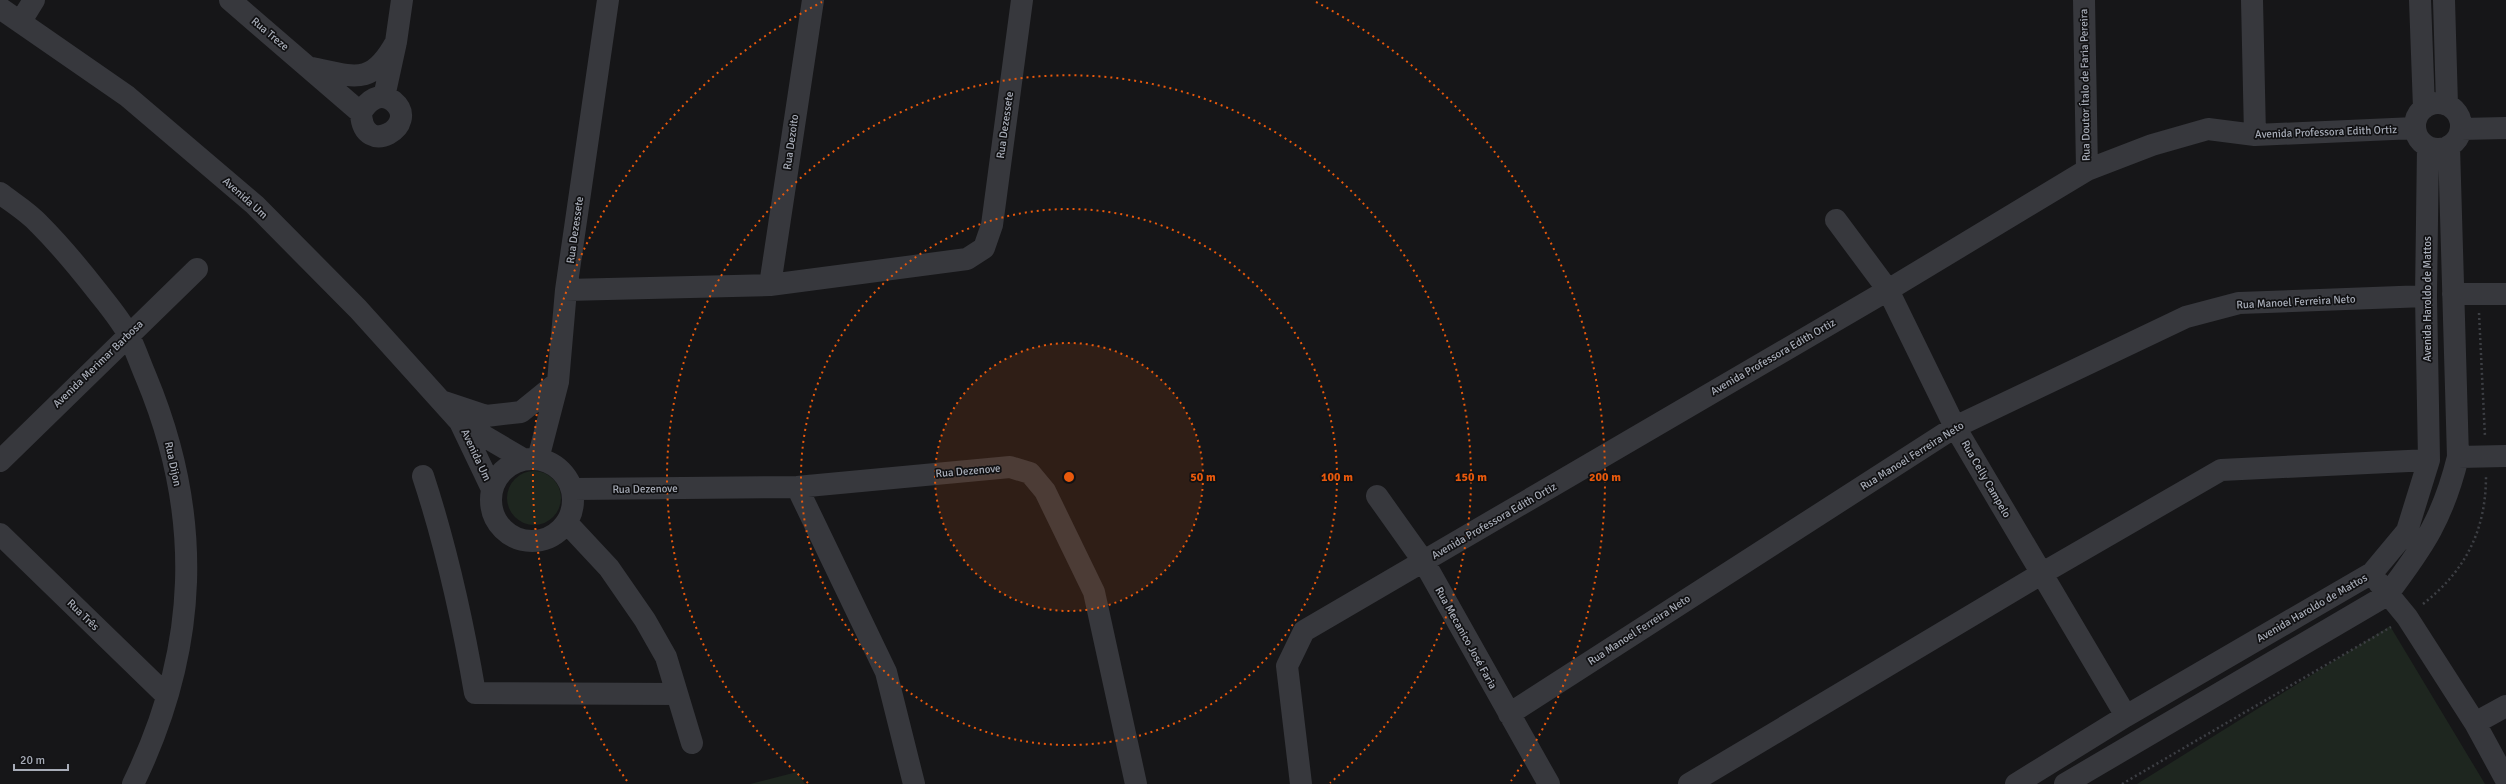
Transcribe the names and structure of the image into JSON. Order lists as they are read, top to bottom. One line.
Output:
{"streets":{"street":["Rua Treze","Rua Doutor Ítalo de Faria Pereira","Rua Dezessete","Avenida Professora Edith Ortiz","Rua Dezoito","Avenida Um","Avenida Haroldo de Mattos","Rua Manoel Ferreira Neto","Avenida Merimar Barbosa","Rua Dijon","Rua Dezenove","Rua Celly Campelo","Rua Três","Rua Mecanico José Faria"]},"crossings":[["Rua Doutor Ítalo de Faria Pereira","Avenida Professora Edith Ortiz"],["Rua Dezessete","Rua Dezoito"],["Rua Dezessete","Avenida Um"],["Rua Dezessete","Rua Dezenove"],["Avenida Professora Edith Ortiz","Avenida Haroldo de Mattos"],["Avenida Professora Edith Ortiz","Rua Celly Campelo"],["Avenida Professora Edith Ortiz","Rua Mecanico José Faria"],["Avenida Um","Rua Dezenove"],["Avenida Haroldo de Mattos","Rua Manoel Ferreira Neto"],["Avenida Haroldo de Mattos","Rua Celly Campelo"],["Rua Manoel Ferreira Neto","Rua Celly Campelo"],["Rua Manoel Ferreira Neto","Rua Mecanico José Faria"],["Avenida Merimar Barbosa","Rua Dijon"],["Rua Dijon","Rua Três"]],"scale_bar":"20 m","rings":["50 m","100 m","150 m","200 m"]}
